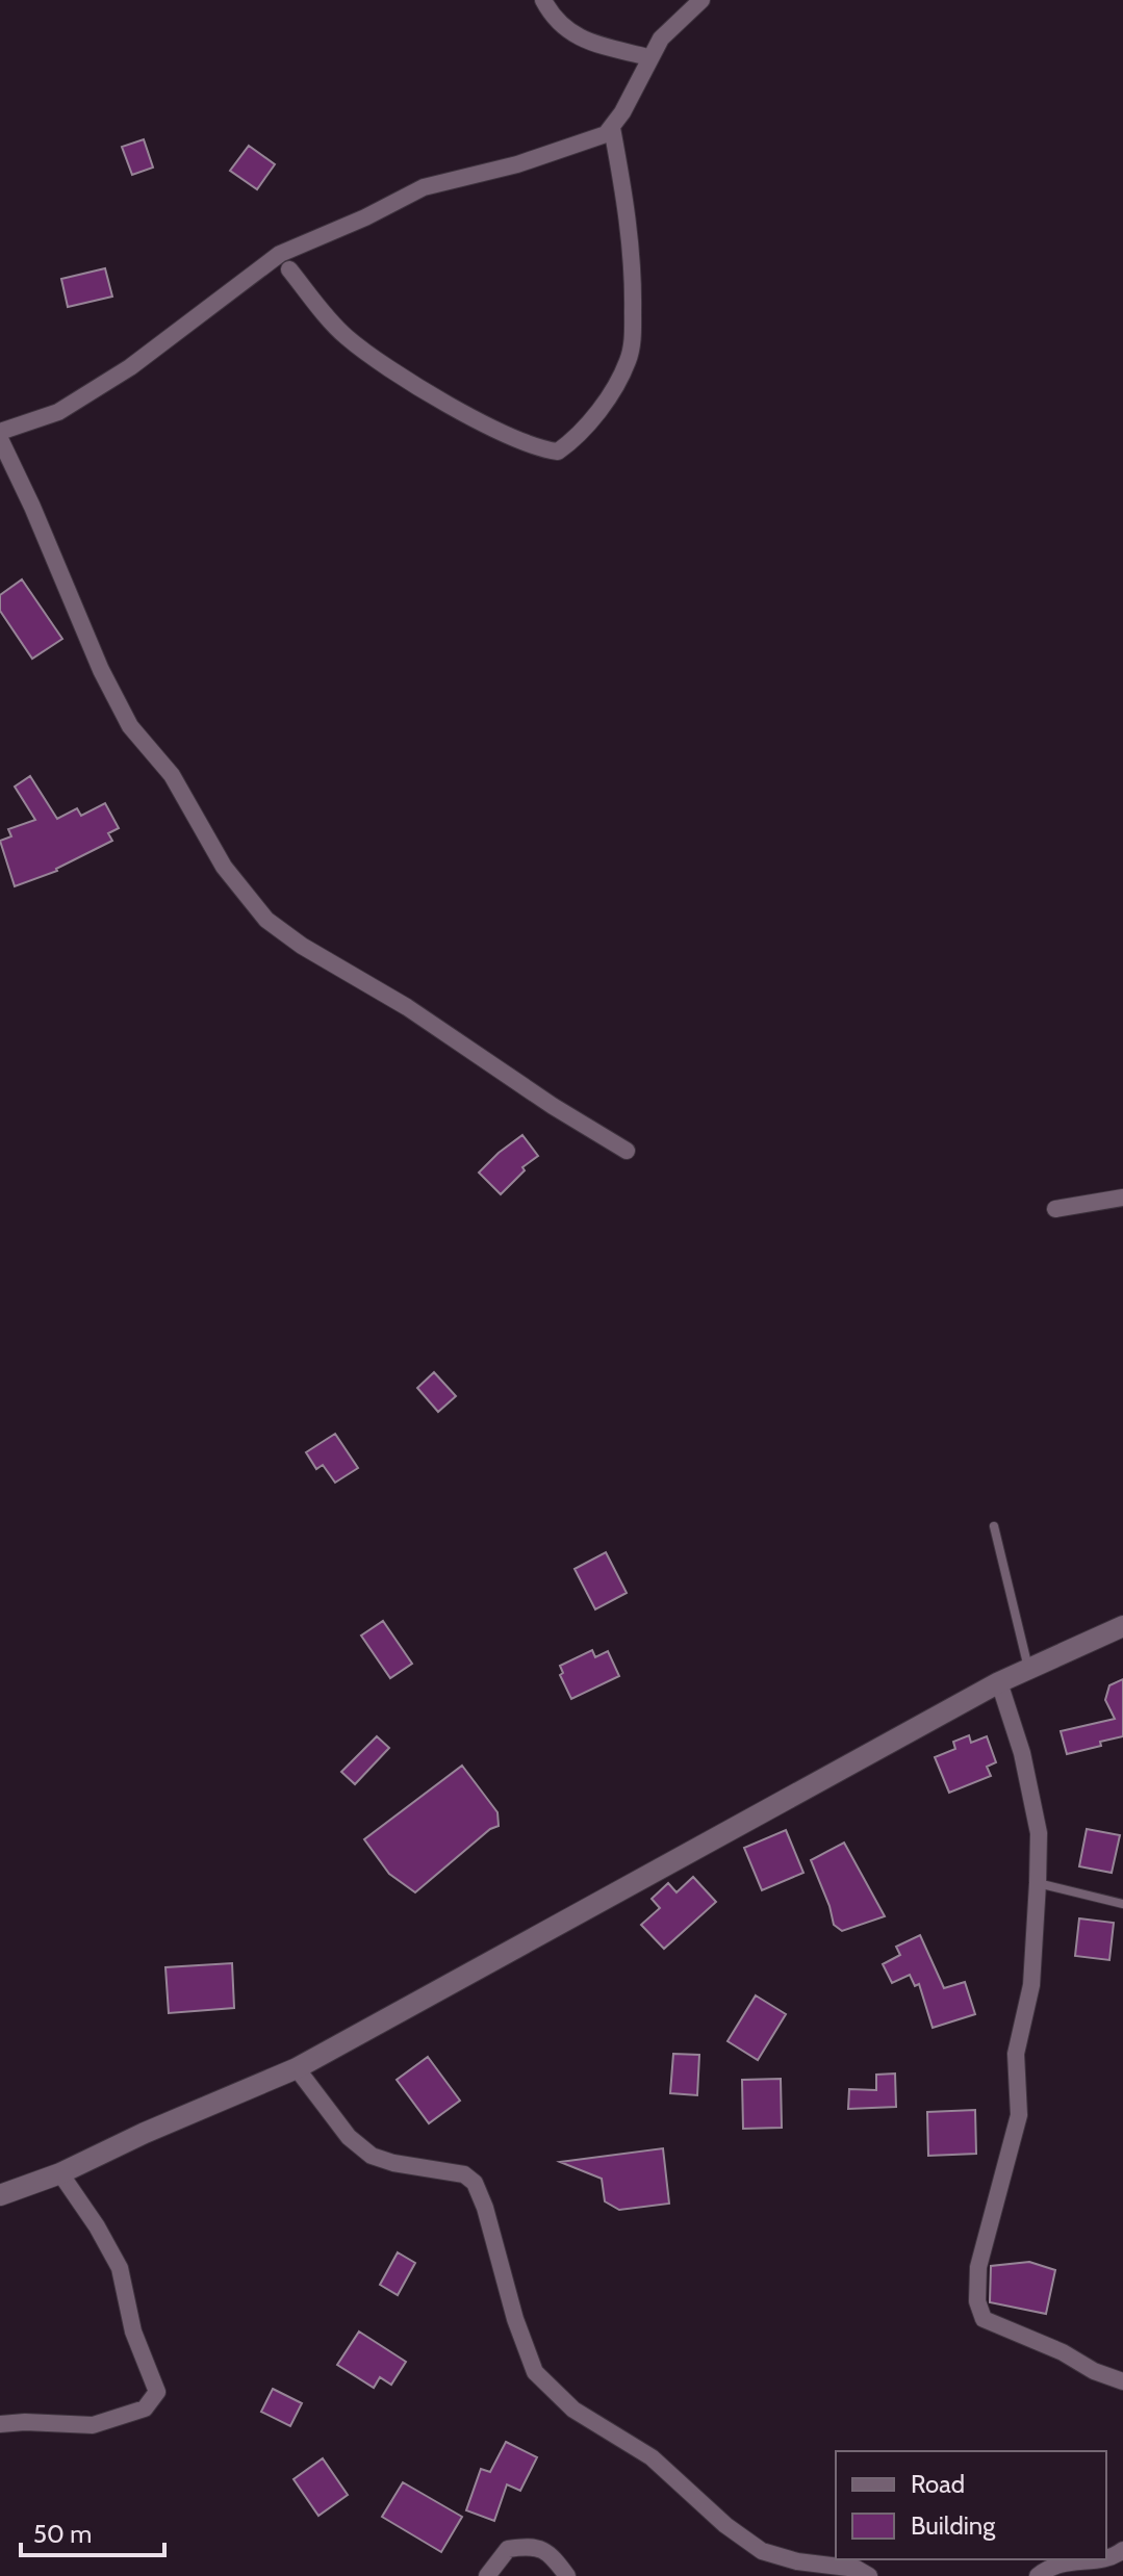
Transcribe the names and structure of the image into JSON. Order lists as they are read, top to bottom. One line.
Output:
{"legend":["Road","Building"],"scale_bar":"50 m"}
